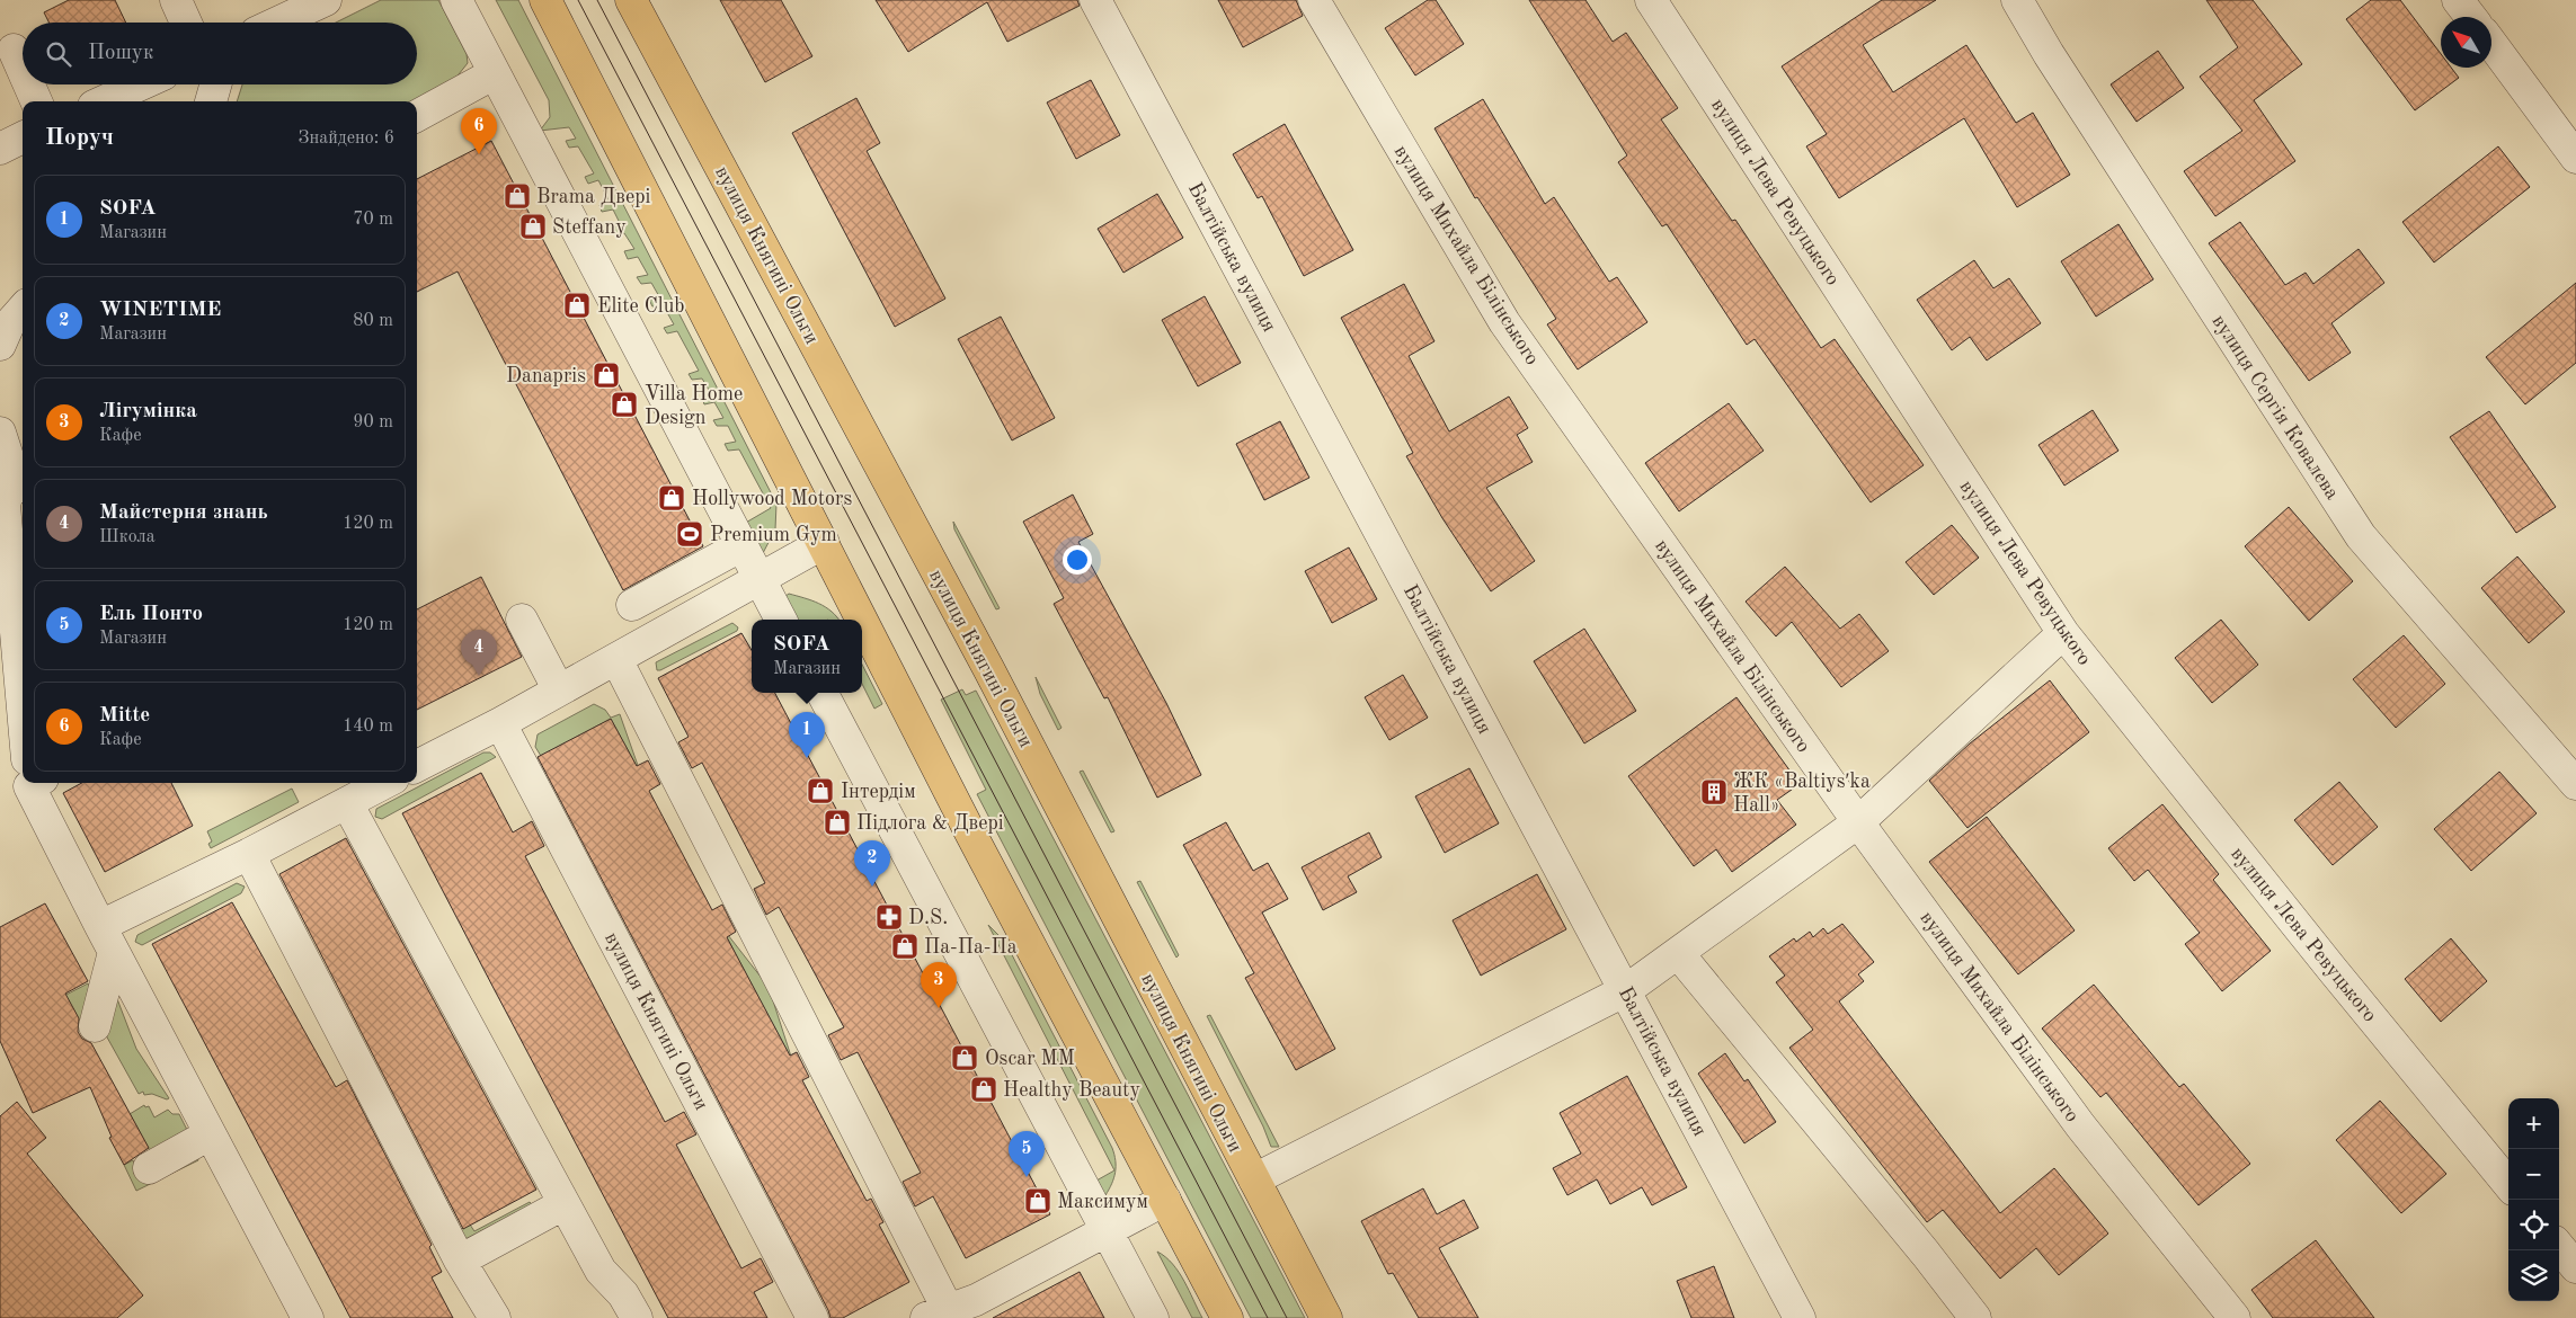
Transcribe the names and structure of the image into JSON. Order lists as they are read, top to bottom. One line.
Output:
{"streets":{"main road":["вулиця Княгині Ольги"],"street":["вулиця Лева Ревуцького","вулиця Михайла Білінського","Балтійська вулиця","вулиця Сергія Ковалева"]},"places":{"shop":["Brama Двері","Steffany","Elite Club","Danapris","Villa Home Design","Hollywood Motors","Інтердім","Підлога & Двері","Па-Па-Па","Oscar MM","Healthy Beauty","Максимум"],"sports":["Premium Gym"],"building":["ЖК «Baltiysʹka Hall»"],"pharmacy":["D.S."]},"north":"top left","page":{"search":"Пошук","heading":["Поруч","Знайдено: 6"],"pins":["6","4","1","2","3","5"],"list":[{"mark":"1","name":"SOFA","note":"Магазин","value":"70 m"},{"mark":"2","name":"WINETIME","note":"Магазин","value":"80 m"},{"mark":"3","name":"Лігумінка","note":"Кафе","value":"90 m"},{"mark":"4","name":"Майстерня знань","note":"Школа","value":"120 m"},{"mark":"5","name":"Ель Понто","note":"Магазин","value":"120 m"},{"mark":"6","name":"Mitte","note":"Кафе","value":"140 m"}],"popup":["SOFA","Магазин"],"map_buttons":["+","−"]}}
